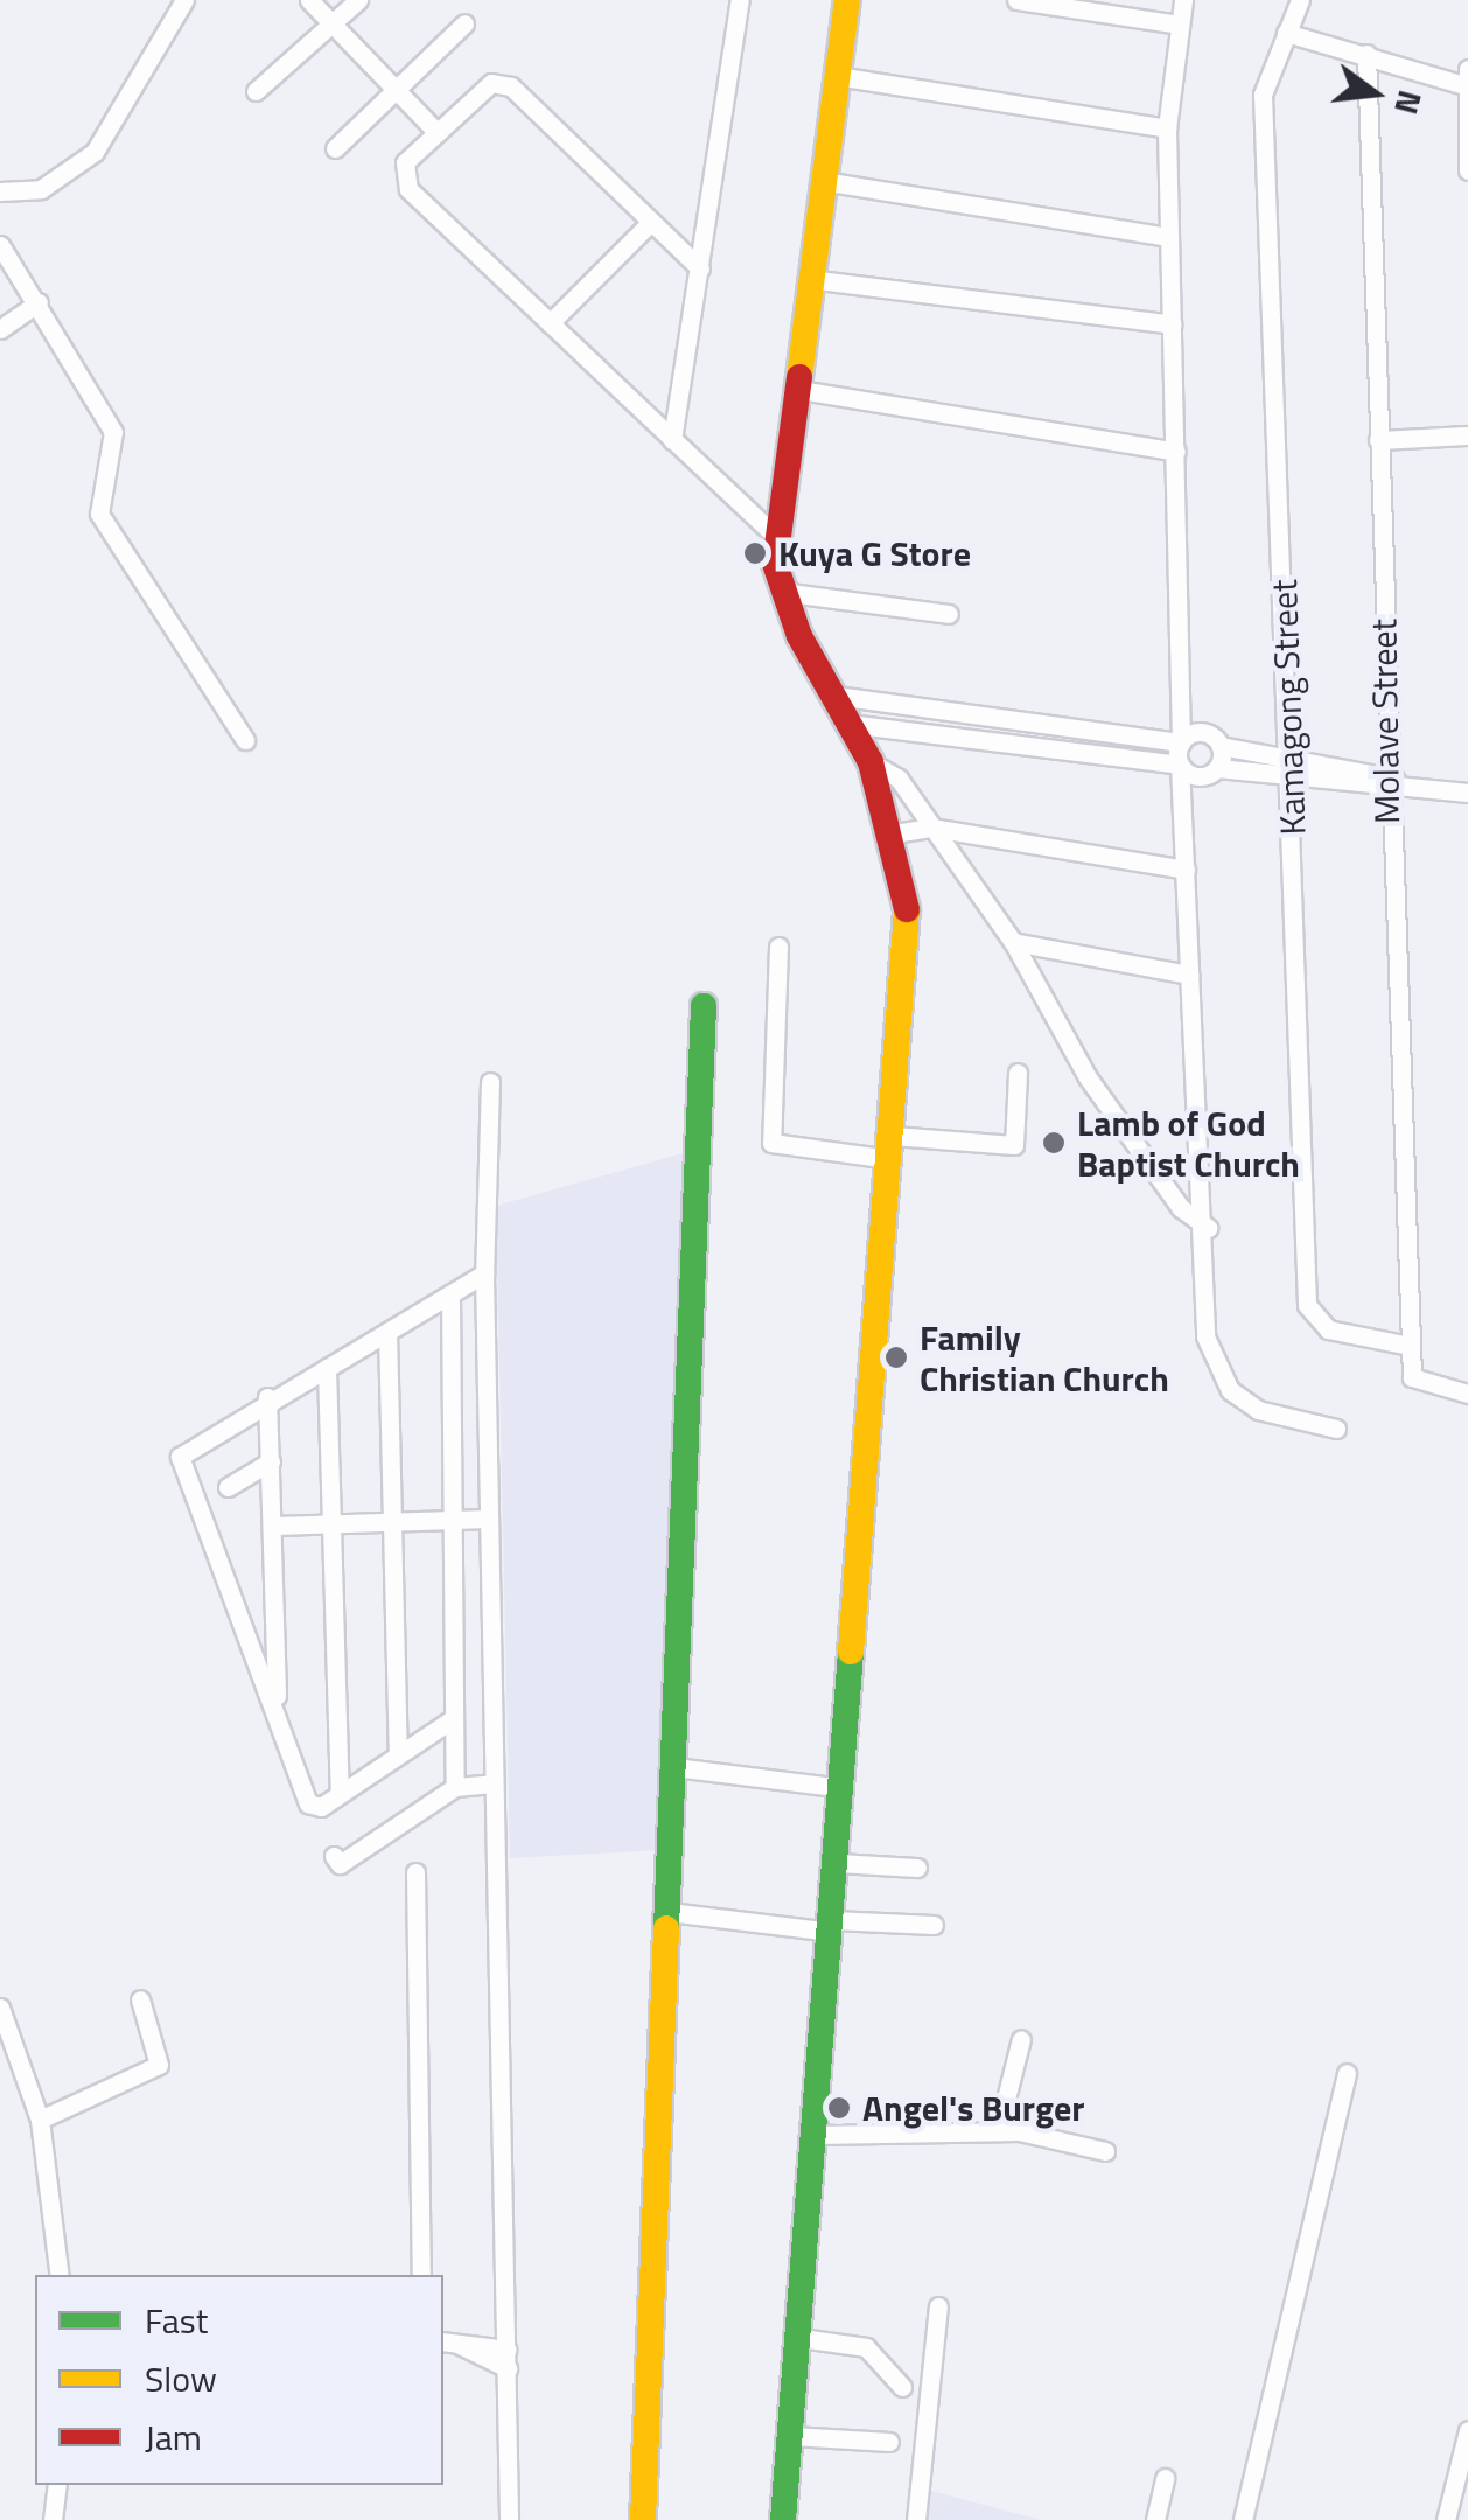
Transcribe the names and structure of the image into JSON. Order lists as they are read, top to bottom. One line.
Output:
{"streets":{"street":["Kamagong Street","Molave Street"]},"crossings":[["Kamagong Street","Molave Street"]],"places":["Kuya G Store","Lamb of God Baptist Church","Family Christian Church","Angel's Burger"],"legend":["Fast","Slow","Jam"],"north":"right"}
